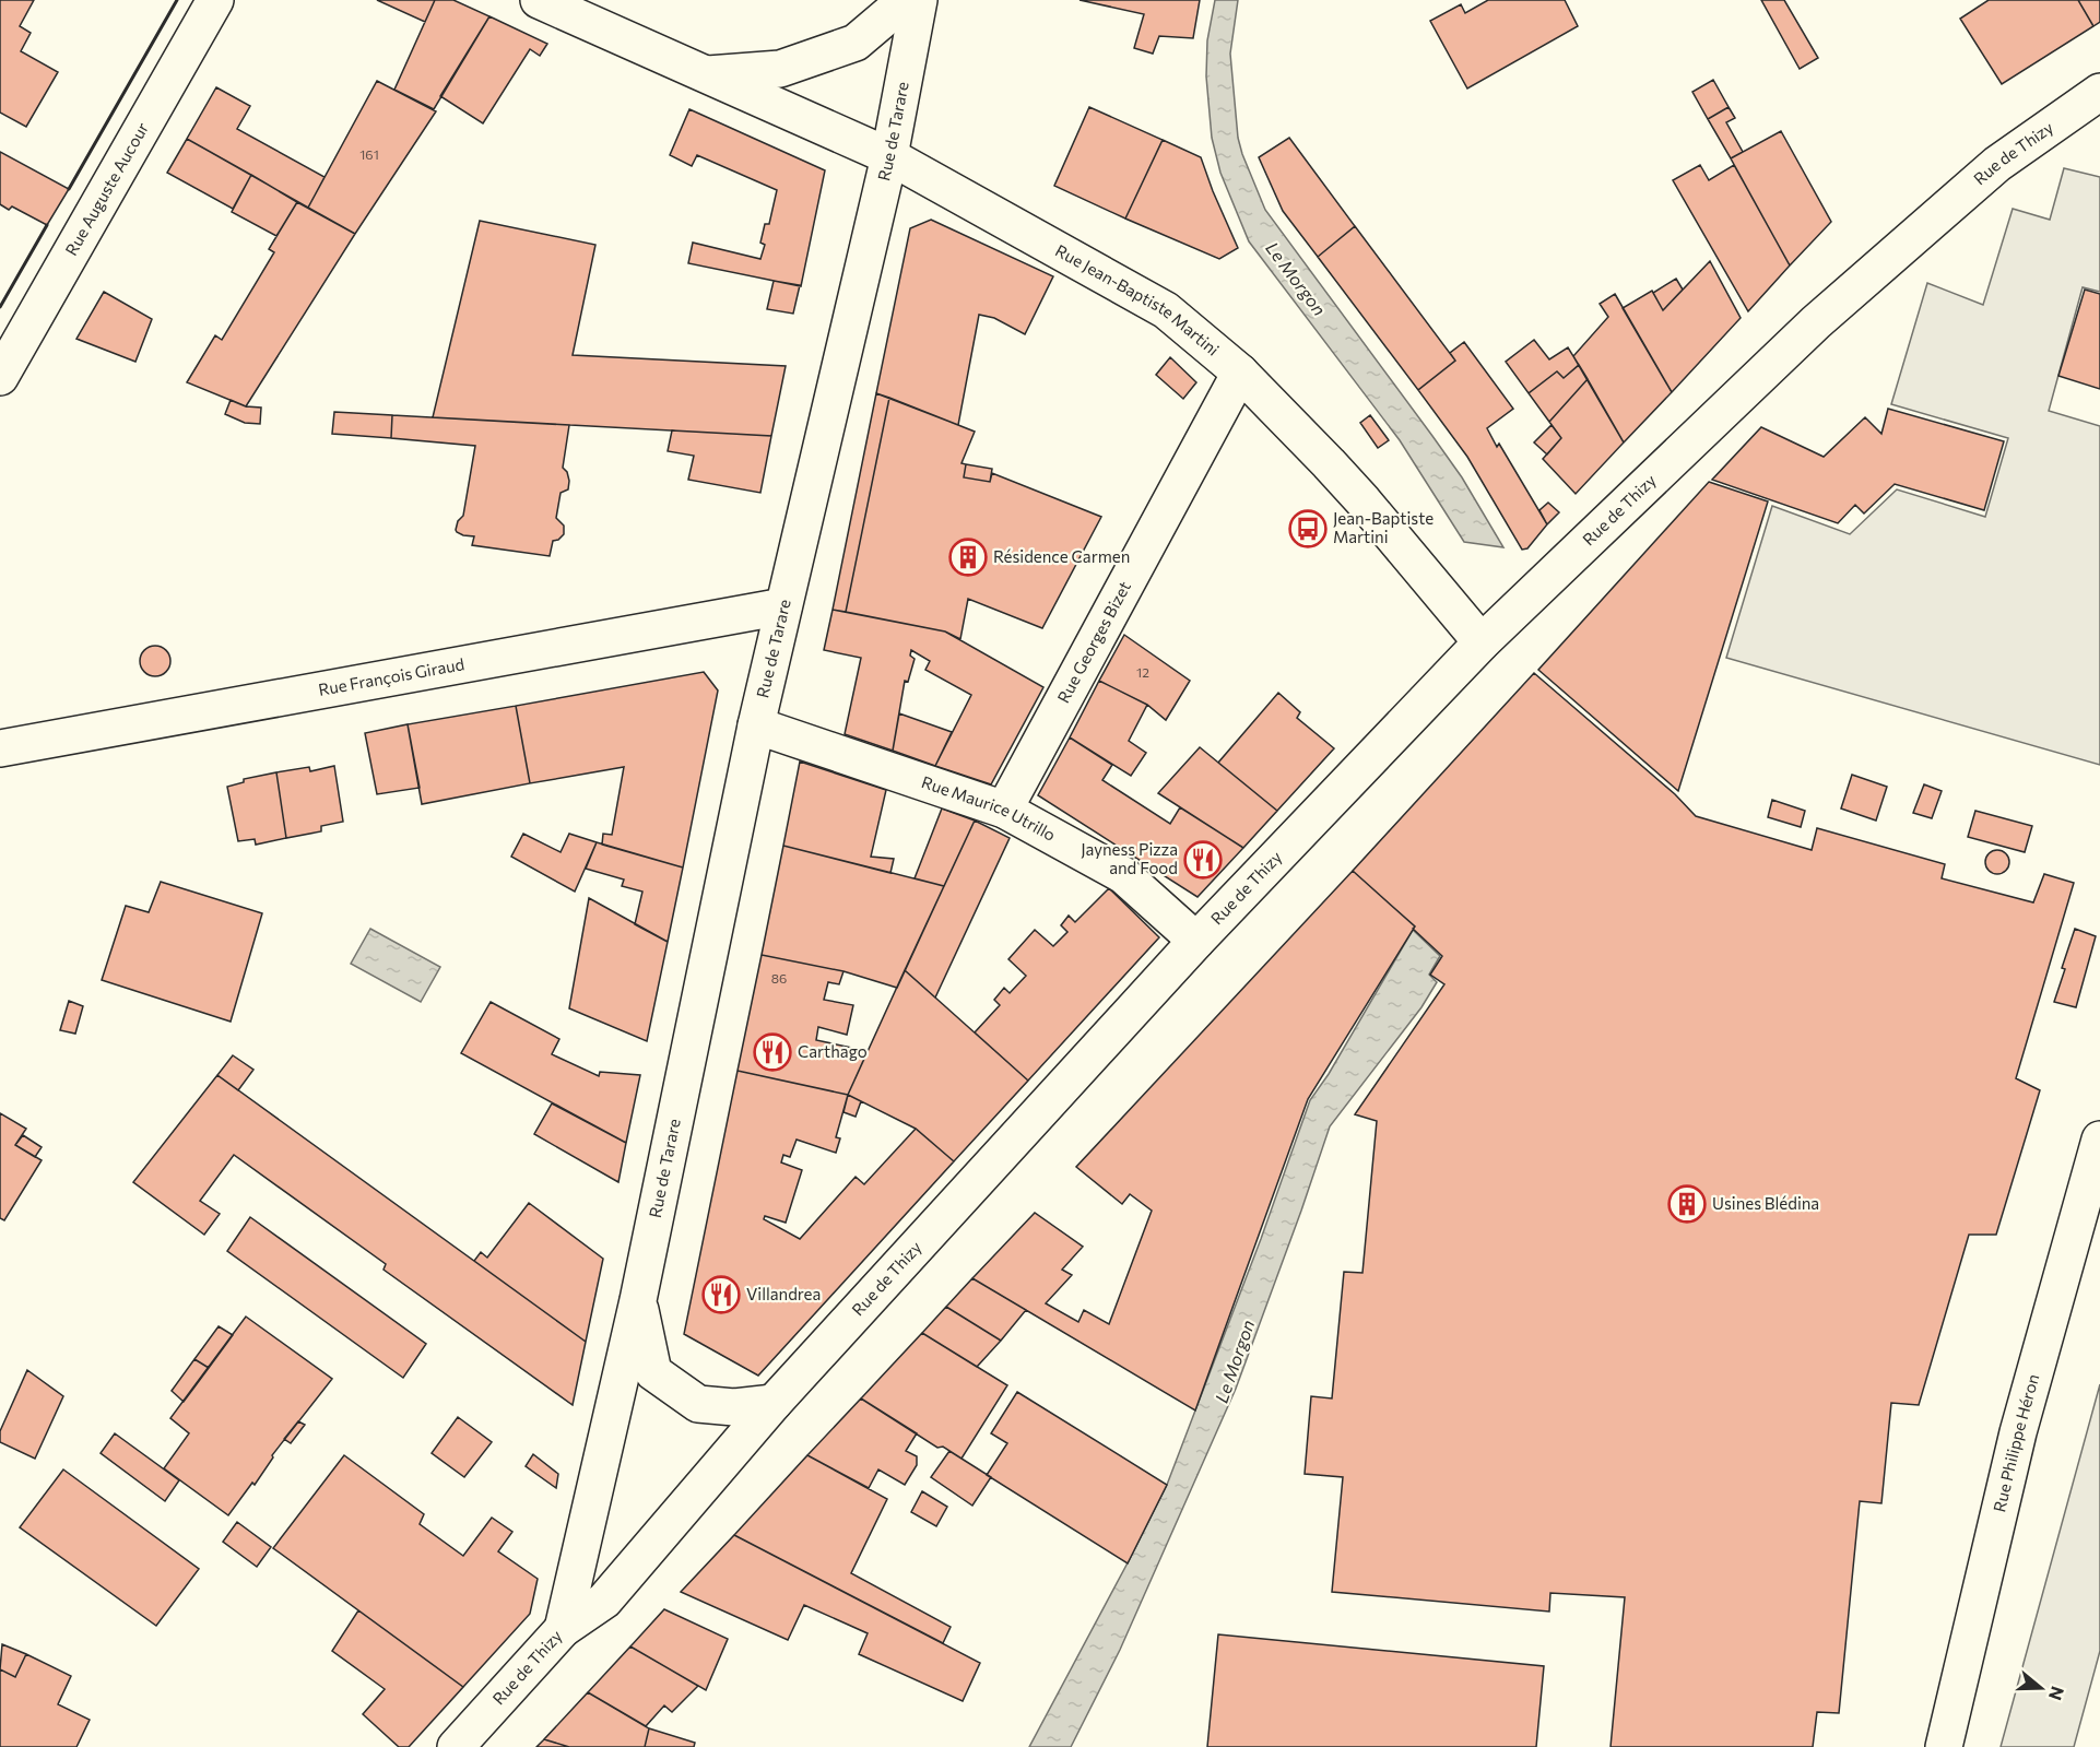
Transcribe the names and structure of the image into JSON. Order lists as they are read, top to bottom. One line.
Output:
{"streets":{"street":["Rue de Tarare","Rue de Thizy","Rue Auguste Aucour","Rue Jean-Baptiste Martini","Rue Georges Bizet","Rue François Giraud","Rue Maurice Utrillo","Rue Philippe Héron"]},"crossings":[["Rue de Tarare","Rue de Thizy"],["Rue de Tarare","Rue Jean-Baptiste Martini"],["Rue de Tarare","Rue François Giraud"],["Rue de Tarare","Rue Maurice Utrillo"],["Rue de Thizy","Rue Jean-Baptiste Martini"],["Rue de Thizy","Rue Maurice Utrillo"],["Rue Jean-Baptiste Martini","Rue Georges Bizet"],["Rue Georges Bizet","Rue Maurice Utrillo"]],"water":["Le Morgon"],"places":{"bus stop":["Jean-Baptiste Martini"],"building":["Résidence Carmen","Usines Blédina"],"restaurant":["Jayness Pizza and Food","Carthago","Villandrea"]},"house_numbers":["161","12","86"],"north":"right"}
